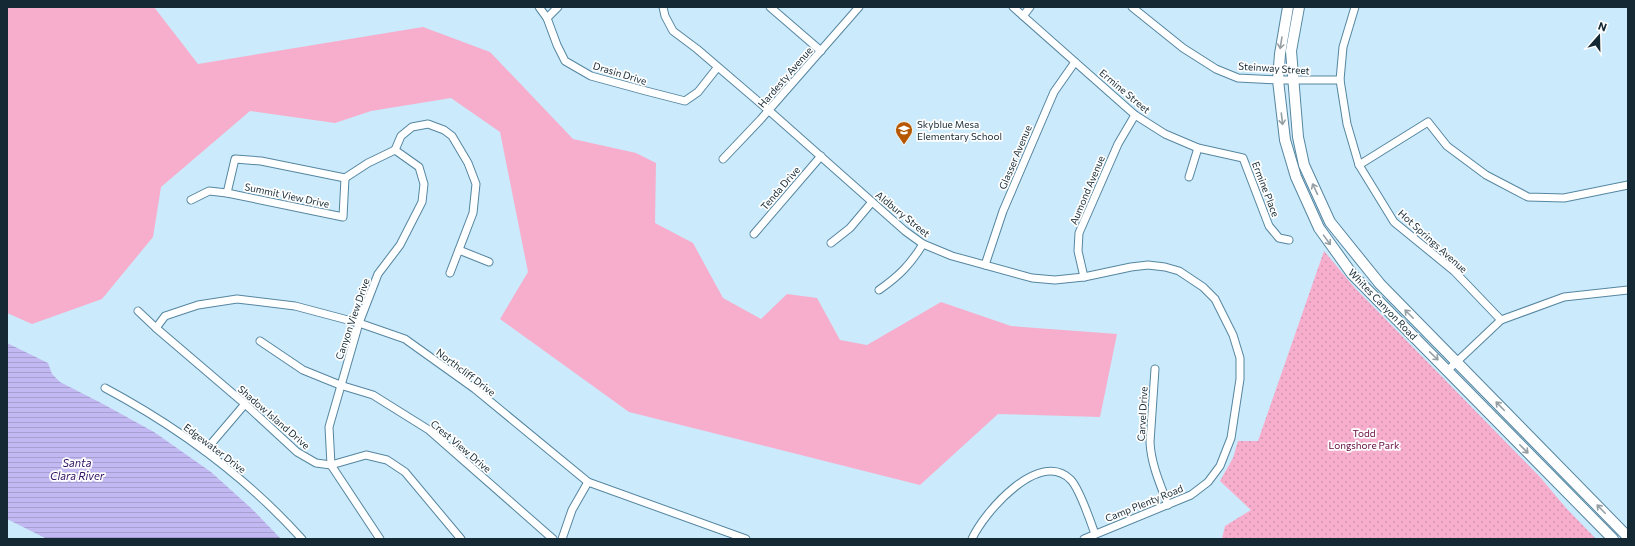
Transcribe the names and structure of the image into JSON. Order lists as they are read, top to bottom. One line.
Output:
{"streets":{"main road":["Whites Canyon Road"],"street":["Steinway Street","Drasin Drive","Hardesty Avenue","Ermine Street","Glasser Avenue","Tenda Drive","Ermine Place","Aumond Avenue","Summit View Drive","Aldbury Street","Hot Springs Avenue","Canyon View Drive","Northcliff Drive","Carvel Drive","Shadow Island Drive","Crest View Drive","Edgewater Drive","Camp Plenty Road"]},"crossings":[["Steinway Street","Hot Springs Avenue"],["Steinway Street","Whites Canyon Road"],["Drasin Drive","Aldbury Street"],["Hardesty Avenue","Aldbury Street"],["Ermine Street","Glasser Avenue"],["Ermine Street","Ermine Place"],["Ermine Street","Aumond Avenue"],["Glasser Avenue","Aldbury Street"],["Tenda Drive","Aldbury Street"],["Aumond Avenue","Aldbury Street"],["Aldbury Street","Camp Plenty Road"],["Canyon View Drive","Northcliff Drive"],["Canyon View Drive","Shadow Island Drive"],["Canyon View Drive","Crest View Drive"],["Northcliff Drive","Shadow Island Drive"],["Carvel Drive","Camp Plenty Road"]],"water":["Santa Clara River"],"parks":["Todd Longshore Park"],"places":{"school or university":["Skyblue Mesa Elementary School"]},"north":"top"}
